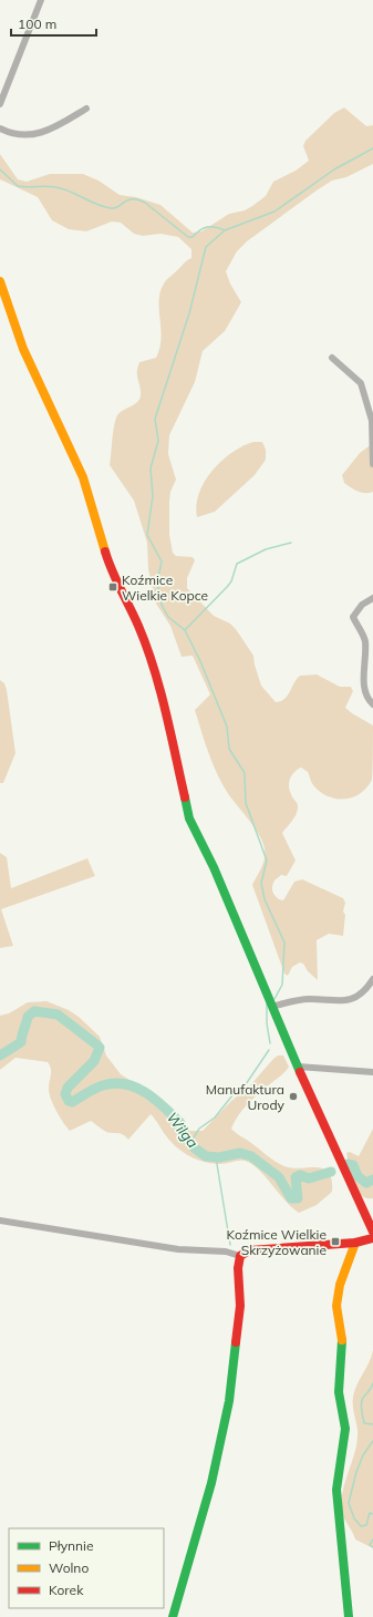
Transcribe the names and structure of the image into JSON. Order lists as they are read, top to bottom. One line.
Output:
{"water":["Wilga"],"places":{"transit":["Koźmice Wielkie Kopce","Koźmice Wielkie Skrzyżowanie"],"other":["Manufaktura Urody"]},"legend":["Płynnie","Wolno","Korek"],"scale_bar":"100 m"}
